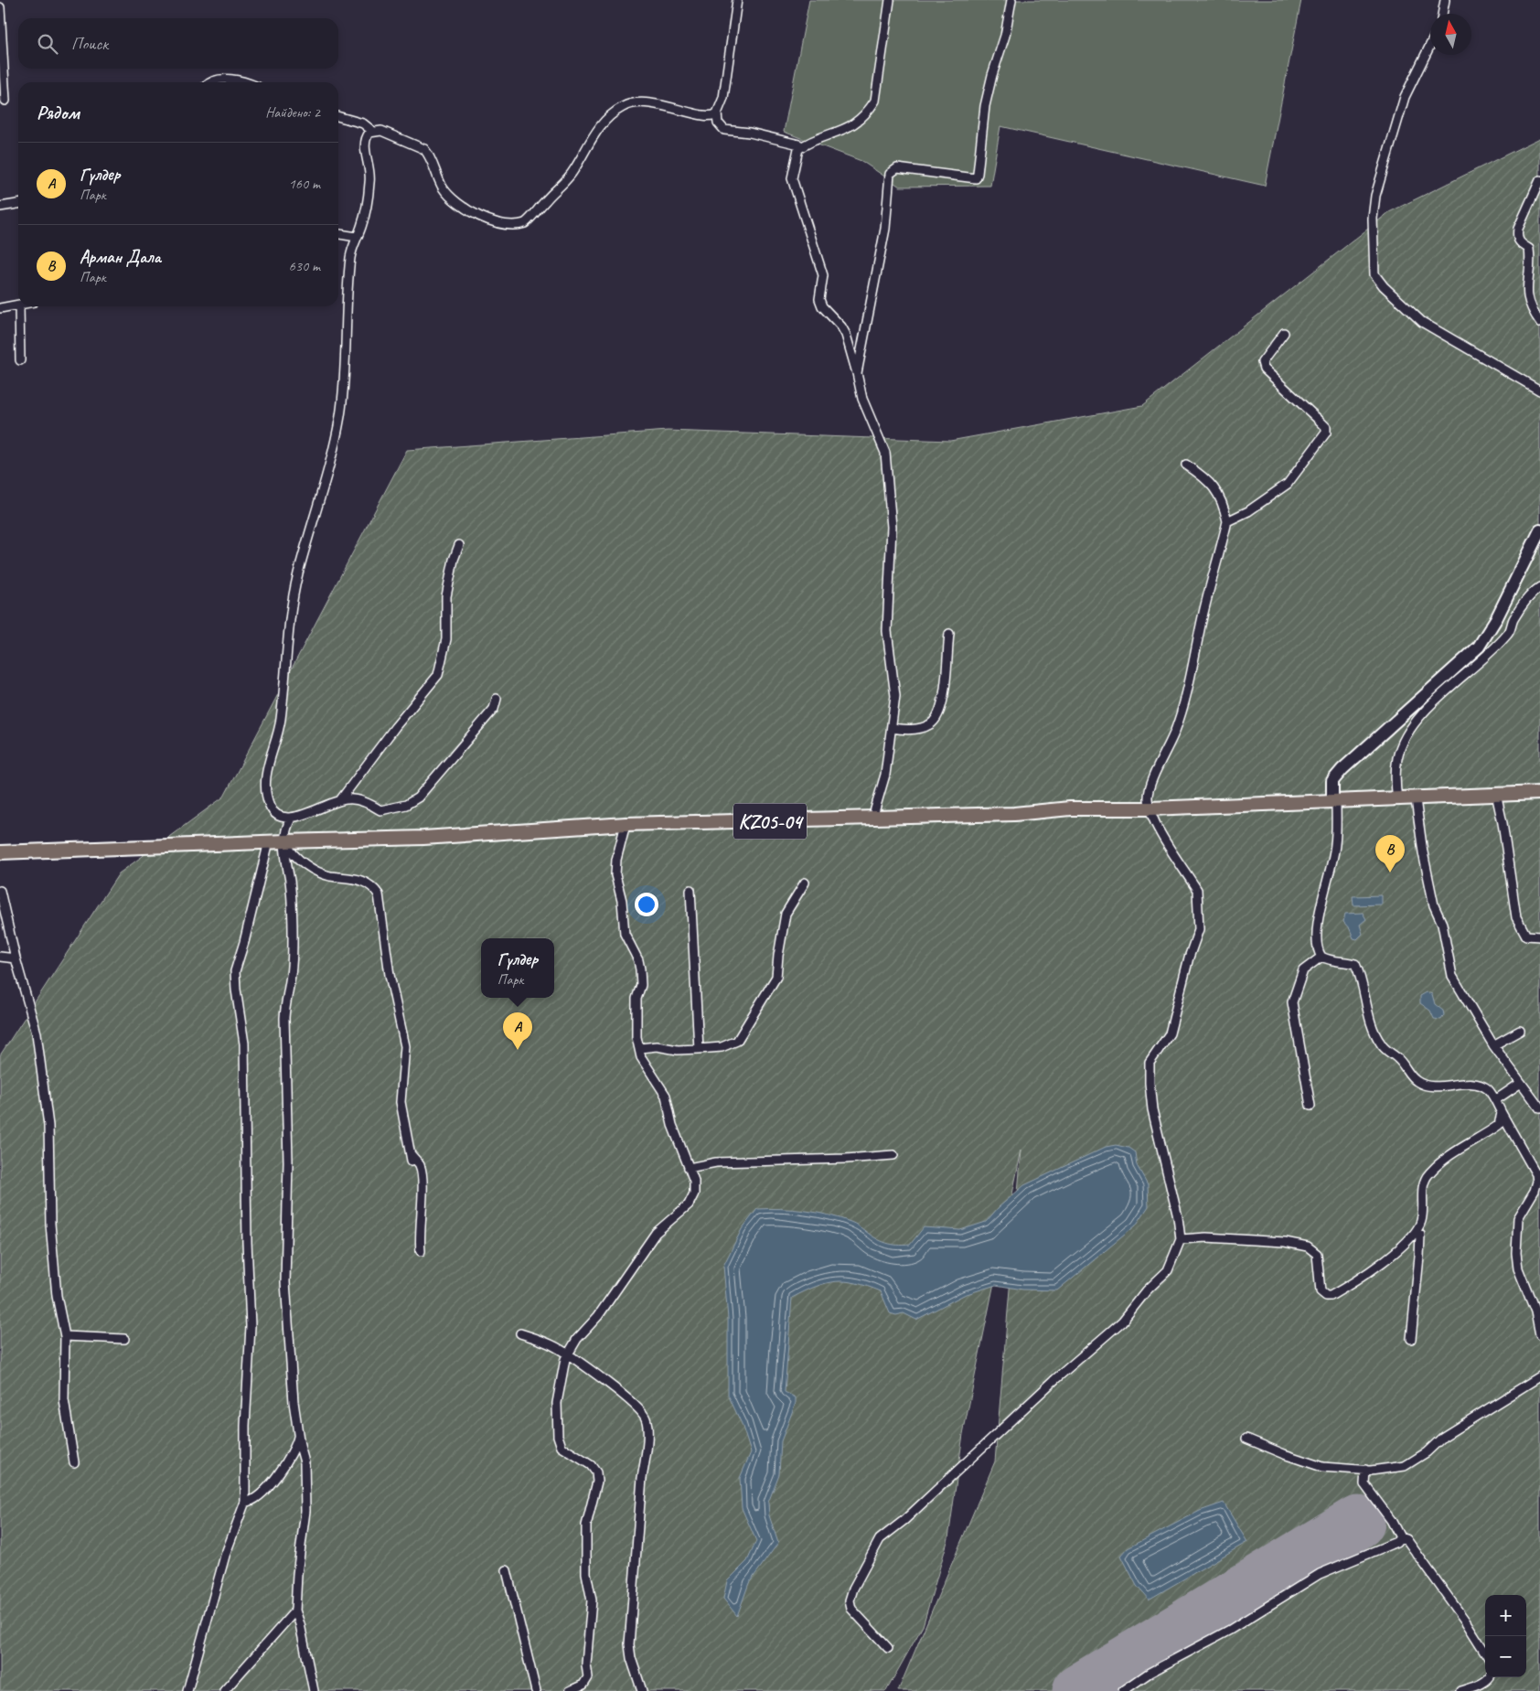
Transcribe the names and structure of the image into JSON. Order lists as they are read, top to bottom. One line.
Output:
{"streets":{"main road":["KZ05-04"]},"north":"top","page":{"search":"Поиск","heading":["Рядом","Найдено: 2"],"list":[{"mark":"A","name":"Гүлдер","note":"Парк","value":"160 m"},{"mark":"B","name":"Арман Дала","note":"Парк","value":"630 m"}],"pins":["B","A"],"popup":["Гүлдер","Парк"],"map_buttons":["+","−"]}}
